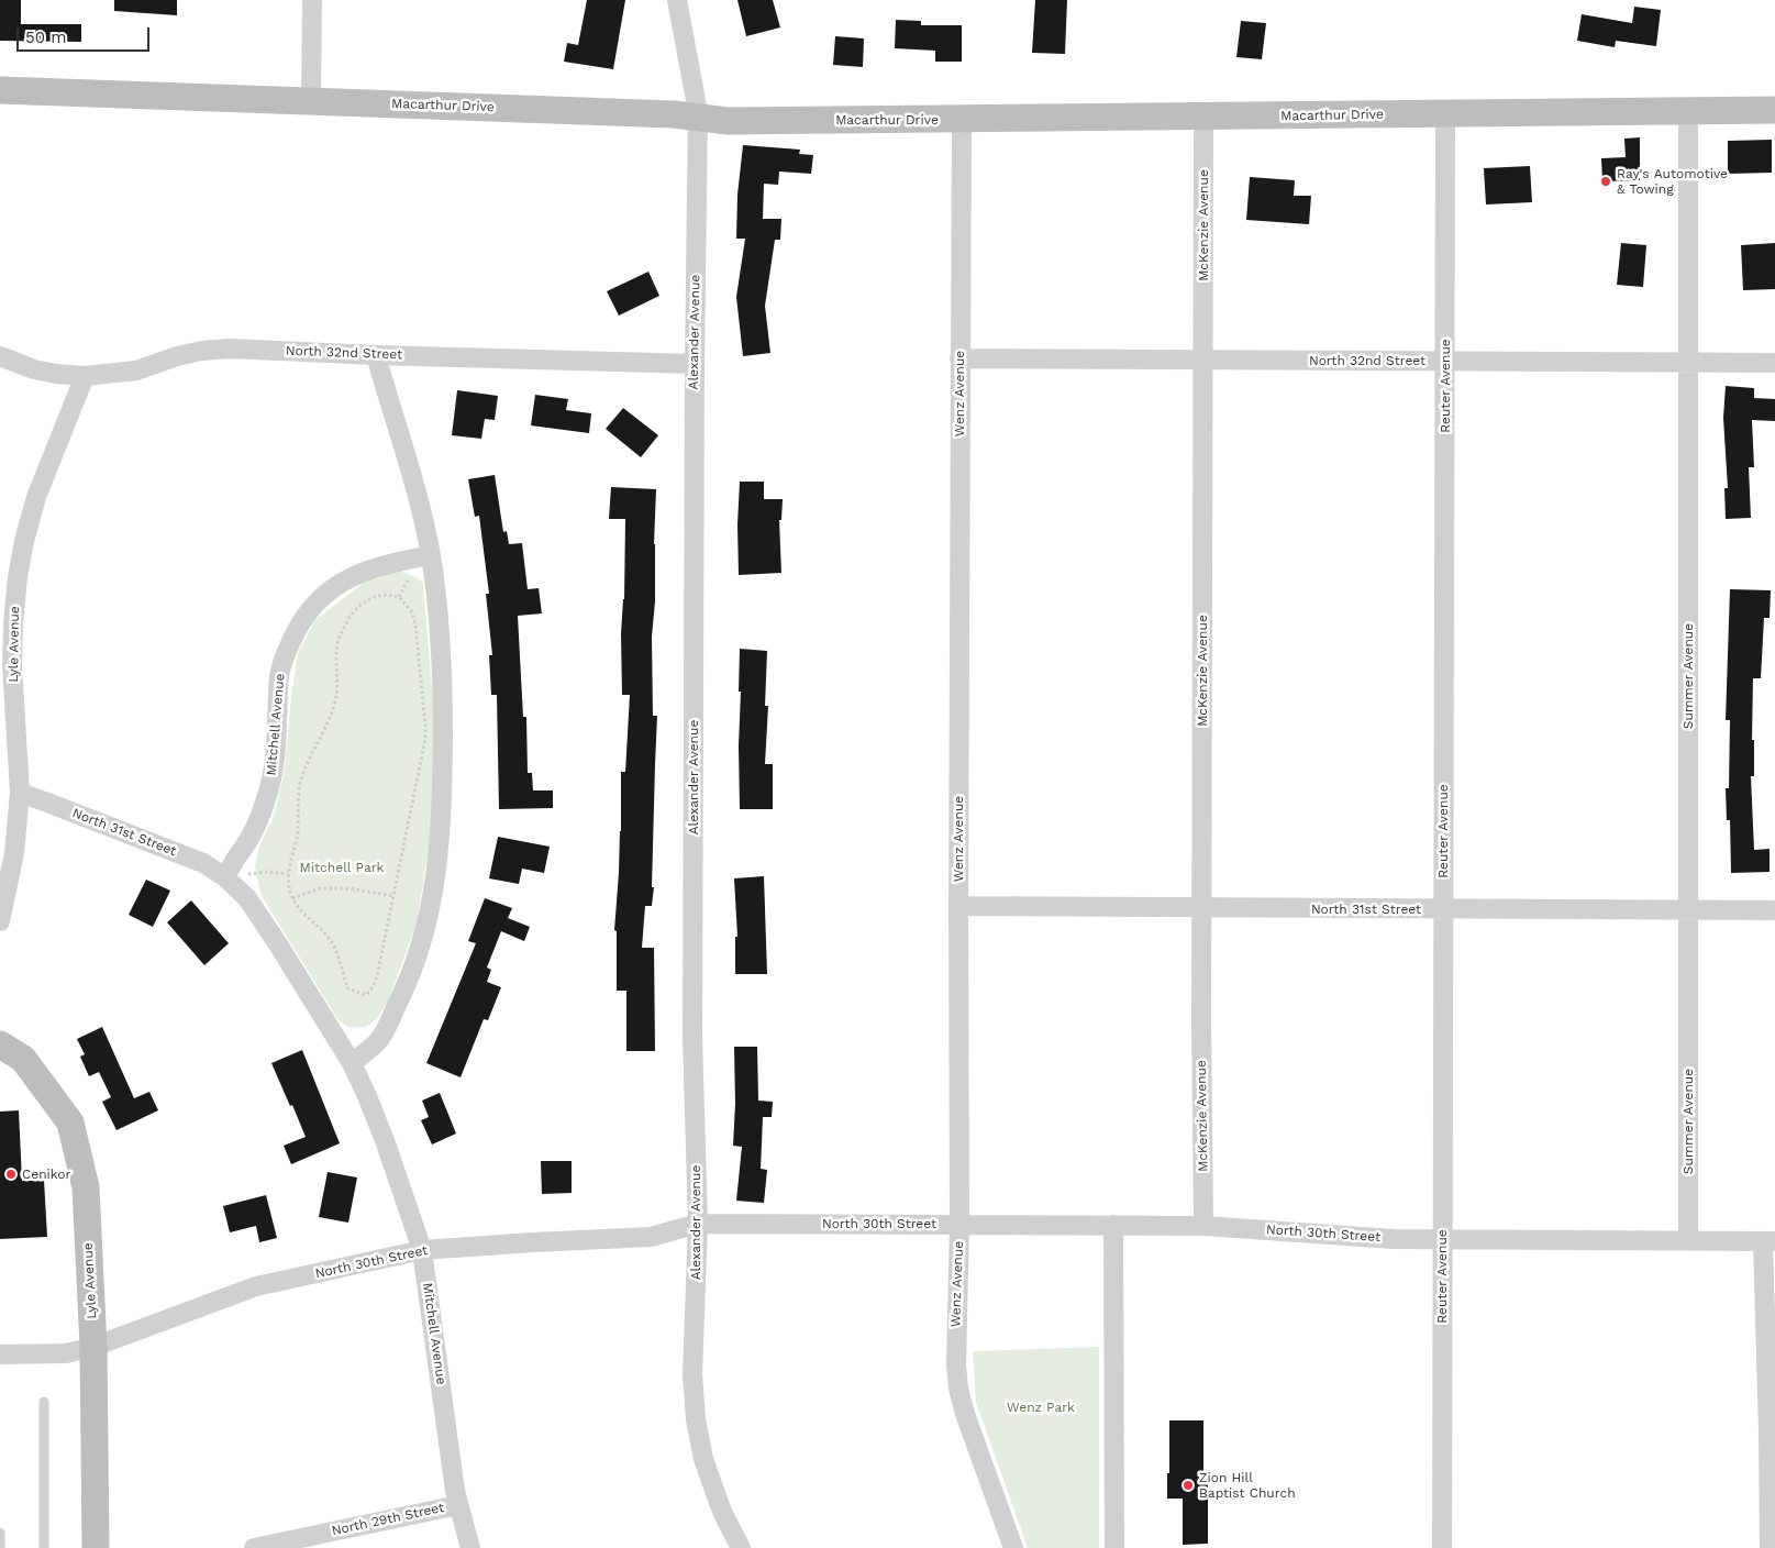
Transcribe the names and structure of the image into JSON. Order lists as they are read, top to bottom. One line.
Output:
{"streets":{"main road":["Macarthur Drive","Lyle Avenue"],"street":["McKenzie Avenue","Alexander Avenue","North 32nd Street","Reuter Avenue","Wenz Avenue","Summer Avenue","Mitchell Avenue","North 31st Street","North 30th Street","North 29th Street"]},"crossings":[["Macarthur Drive","McKenzie Avenue"],["Macarthur Drive","Alexander Avenue"],["Macarthur Drive","Reuter Avenue"],["Macarthur Drive","Wenz Avenue"],["Macarthur Drive","Summer Avenue"],["McKenzie Avenue","North 32nd Street"],["McKenzie Avenue","North 31st Street"],["McKenzie Avenue","North 30th Street"],["Alexander Avenue","North 32nd Street"],["Alexander Avenue","North 30th Street"],["North 32nd Street","Reuter Avenue"],["North 32nd Street","Wenz Avenue"],["North 32nd Street","Lyle Avenue"],["North 32nd Street","Summer Avenue"],["Reuter Avenue","North 31st Street"],["Reuter Avenue","North 30th Street"],["Wenz Avenue","North 31st Street"],["Wenz Avenue","North 30th Street"],["Lyle Avenue","North 31st Street"],["Lyle Avenue","North 30th Street"],["Summer Avenue","North 31st Street"],["Summer Avenue","North 30th Street"],["Mitchell Avenue","North 31st Street"],["Mitchell Avenue","North 30th Street"],["Mitchell Avenue","North 29th Street"]],"parks":["Mitchell Park","Wenz Park"],"places":["Ray's Automotive & Towing","Cenikor","Zion Hill Baptist Church"],"scale_bar":"50 m"}
